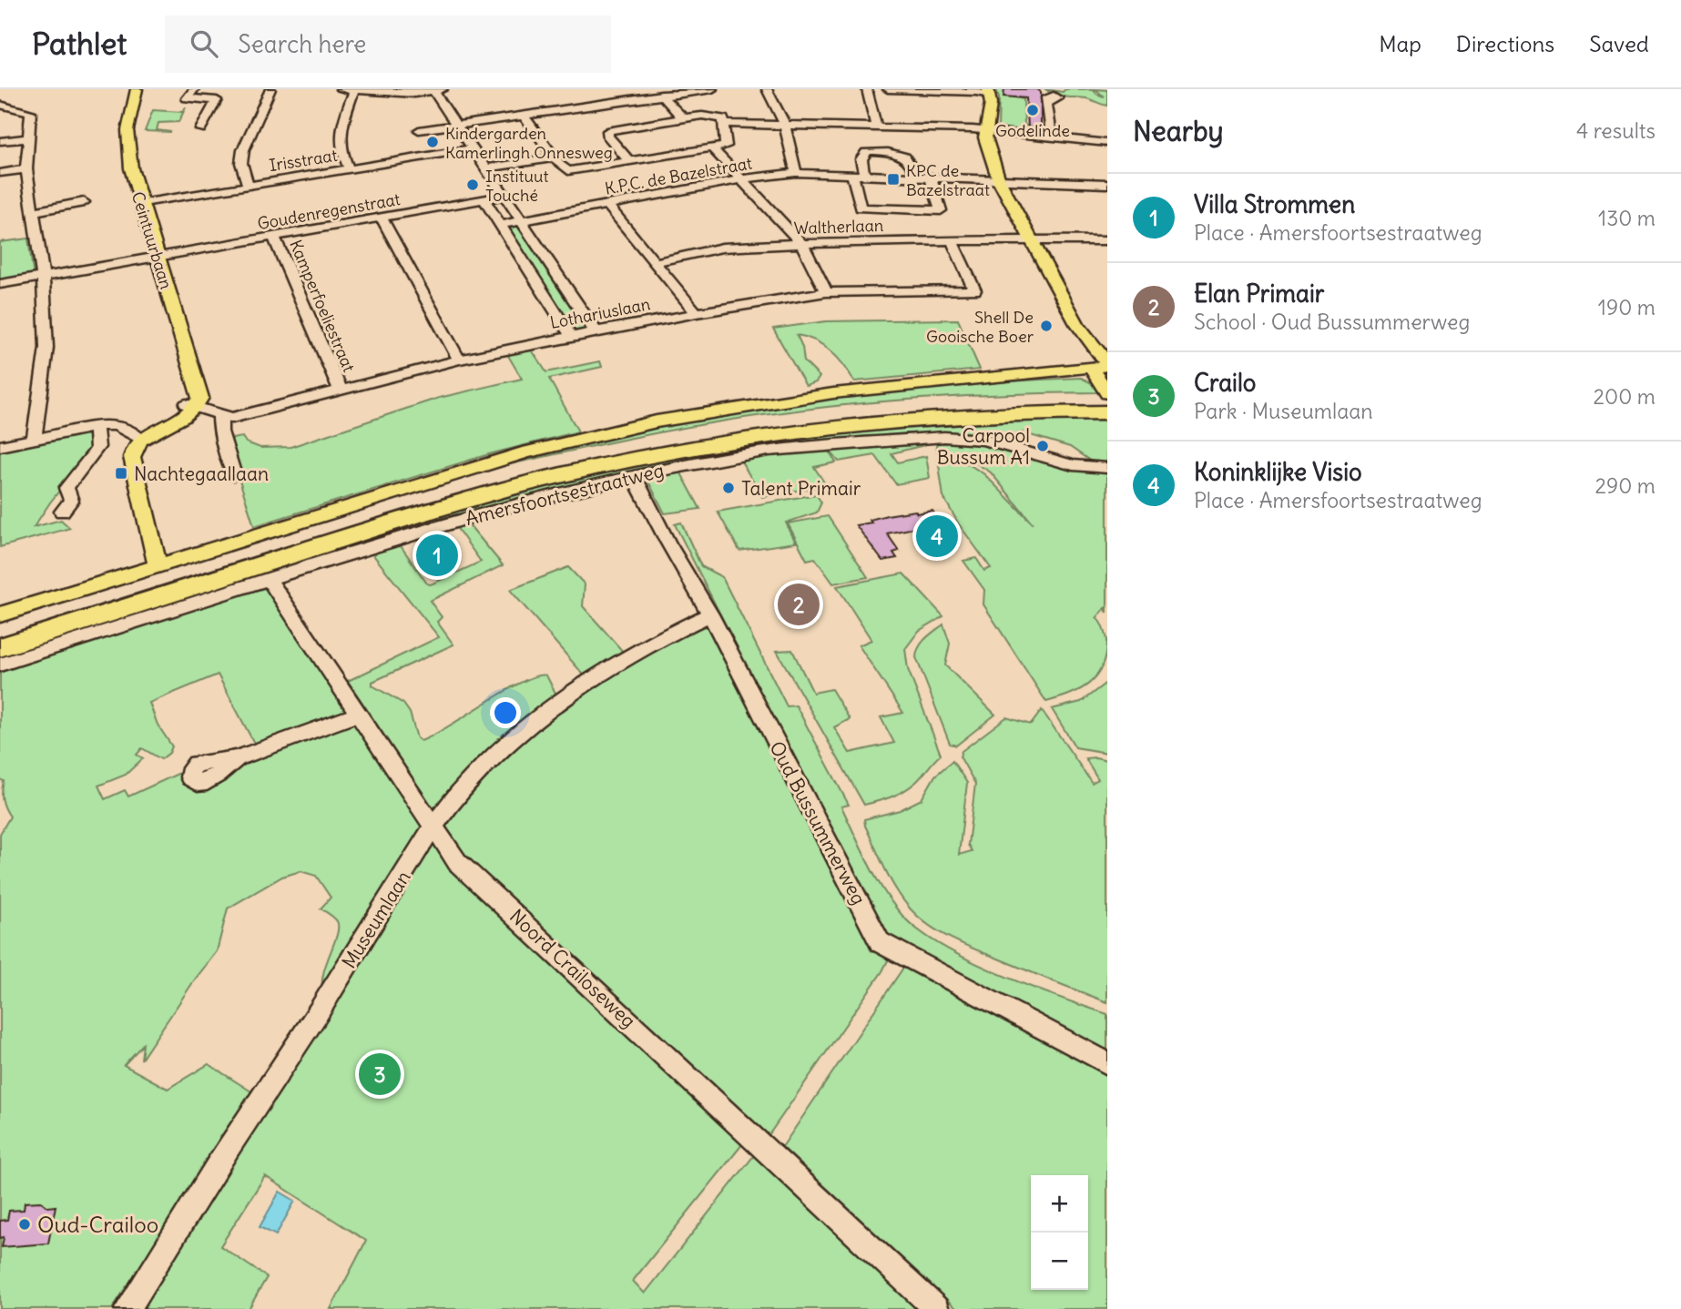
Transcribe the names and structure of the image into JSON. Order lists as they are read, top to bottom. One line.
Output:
{"streets":{"main road":["Ceintuurbaan"],"street":["Irisstraat","K.P.C. de Bazelstraat","Goudenregenstraat","Waltherlaan","Kamperfoeliestraat","Lothariuslaan","Amersfoortsestraatweg","Oud Bussummerweg","Museumlaan","Noord Crailoseweg"]},"crossings":[["Irisstraat","Ceintuurbaan"],["Goudenregenstraat","Ceintuurbaan"],["Goudenregenstraat","Kamperfoeliestraat"],["Waltherlaan","Lothariuslaan"],["Ceintuurbaan","Lothariuslaan"],["Kamperfoeliestraat","Lothariuslaan"],["Amersfoortsestraatweg","Oud Bussummerweg"],["Amersfoortsestraatweg","Noord Crailoseweg"],["Oud Bussummerweg","Museumlaan"],["Museumlaan","Noord Crailoseweg"]],"places":{"other":["Godelinde","Kindergarden Kamerlingh Onnesweg","Instituut Touché","Shell De Gooische Boer","Carpool Bussum A1","Talent Primair","Oud-Crailoo"],"transit":["KPC de Bazelstraat","Nachtegaallaan"]},"page":{"header":"Pathlet","search":"Search here","nav":["Map","Directions","Saved"],"heading":["Nearby","4 results"],"list":[{"mark":"1","name":"Villa Strommen","note":"Place · Amersfoortsestraatweg","value":"130 m"},{"mark":"2","name":"Elan Primair","note":"School · Oud Bussummerweg","value":"190 m"},{"mark":"3","name":"Crailo","note":"Park · Museumlaan","value":"200 m"},{"mark":"4","name":"Koninklijke Visio","note":"Place · Amersfoortsestraatweg","value":"290 m"}],"pins":["4","1","2","3"],"map_buttons":["+","−"]}}
